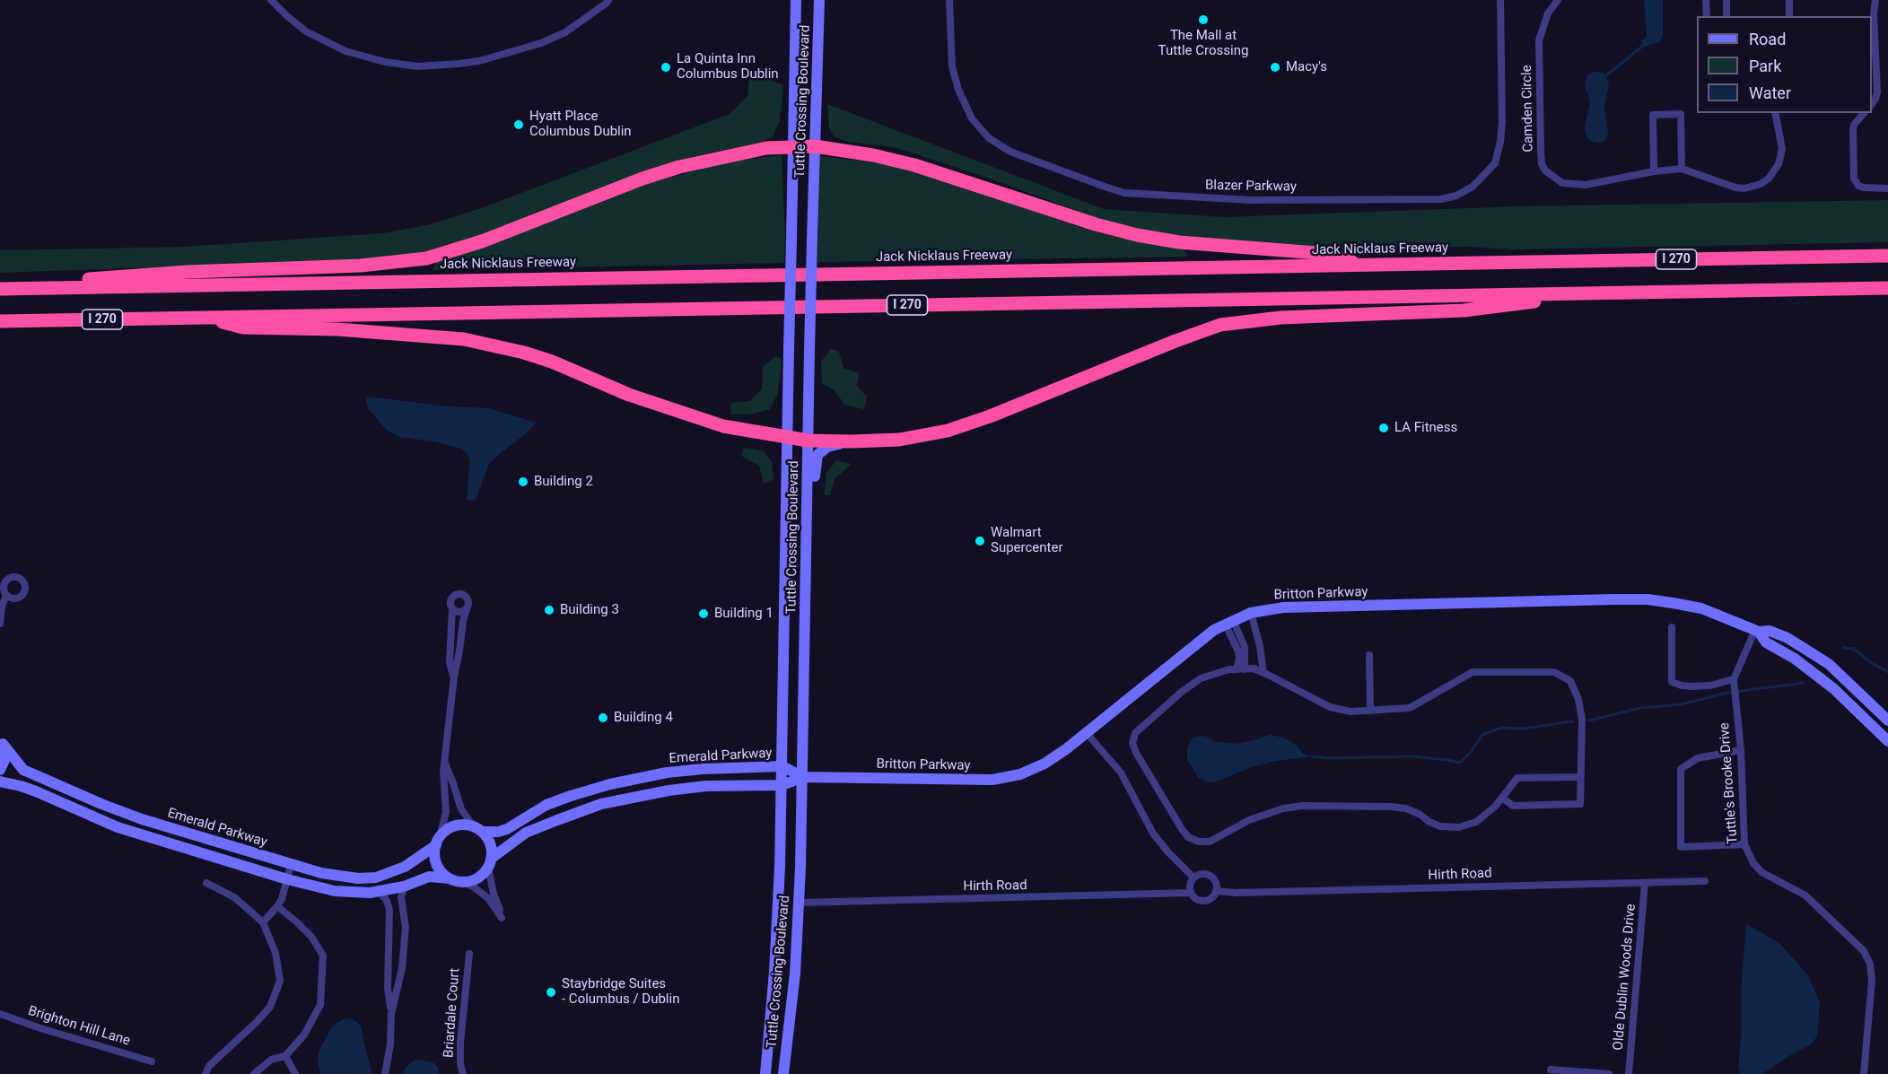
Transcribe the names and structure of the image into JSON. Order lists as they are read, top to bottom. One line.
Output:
{"streets":{"highway":["Jack Nicklaus Freeway","I 270"],"main road":["Tuttle Crossing Boulevard","Britton Parkway","Emerald Parkway"],"street":["Camden Circle","Blazer Parkway","Tuttle's Brooke Drive","Hirth Road","Olde Dublin Woods Drive","Briardale Court","Brighton Hill Lane"]},"crossings":[["Tuttle Crossing Boulevard","Britton Parkway"],["Tuttle Crossing Boulevard","Emerald Parkway"],["Tuttle Crossing Boulevard","Hirth Road"],["Britton Parkway","Emerald Parkway"],["Britton Parkway","Tuttle's Brooke Drive"],["Hirth Road","Olde Dublin Woods Drive"]],"places":["The Mall at Tuttle Crossing","La Quinta Inn Columbus Dublin","Macy's","Hyatt Place Columbus Dublin","LA Fitness","Building 2","Walmart Supercenter","Building 3","Building 1","Building 4","Staybridge Suites - Columbus / Dublin"],"legend":["Road","Park","Water"]}
